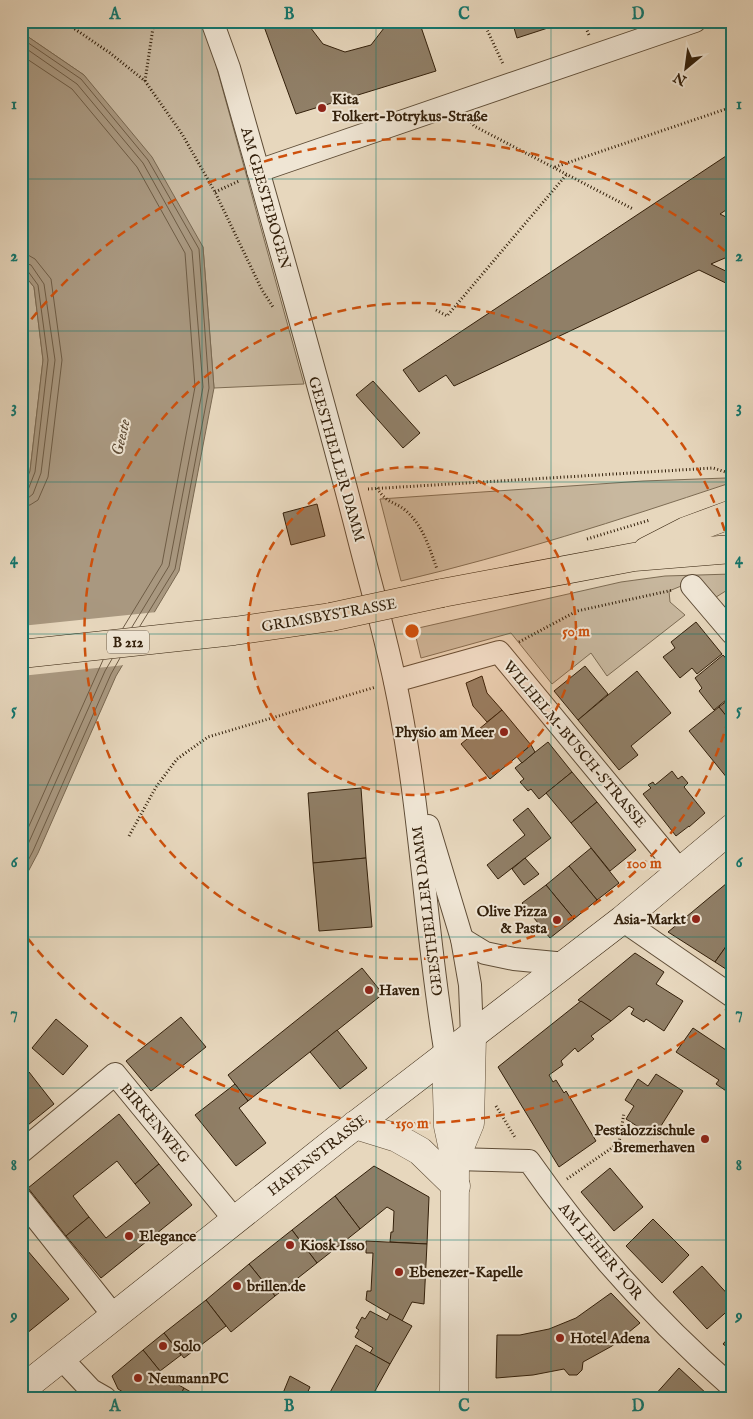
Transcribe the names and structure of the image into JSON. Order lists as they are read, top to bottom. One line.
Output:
{"streets":{"highway":["GRIMSBYSTRASSE","B 212"],"main road":["HAFENSTRASSE"],"street":["AM GEESTEBOGEN","GEESTHELLER DAMM","WILHELM-BUSCH-STRASSE","BIRKENWEG","AM LEHER TOR"]},"crossings":[["AM GEESTEBOGEN","GEESTHELLER DAMM"],["GEESTHELLER DAMM","WILHELM-BUSCH-STRASSE"],["GEESTHELLER DAMM","HAFENSTRASSE"],["WILHELM-BUSCH-STRASSE","HAFENSTRASSE"],["BIRKENWEG","HAFENSTRASSE"]],"water":["Geeste"],"places":["Kita Folkert-Potrykus-Straße","Physio am Meer","Asia-Markt","Olive Pizza & Pasta","Haven","Pestalozzischule Bremerhaven","Elegance","Kiosk Isso","Ebenezer-Kapelle","brillen.de","Hotel Adena","Solo","NeumannPC"],"north":"bottom left","grid":{"columns":["A","B","C","D"],"rows":["1","2","3","4","5","6","7","8","9"]},"rings":["50 m","100 m","150 m"]}
